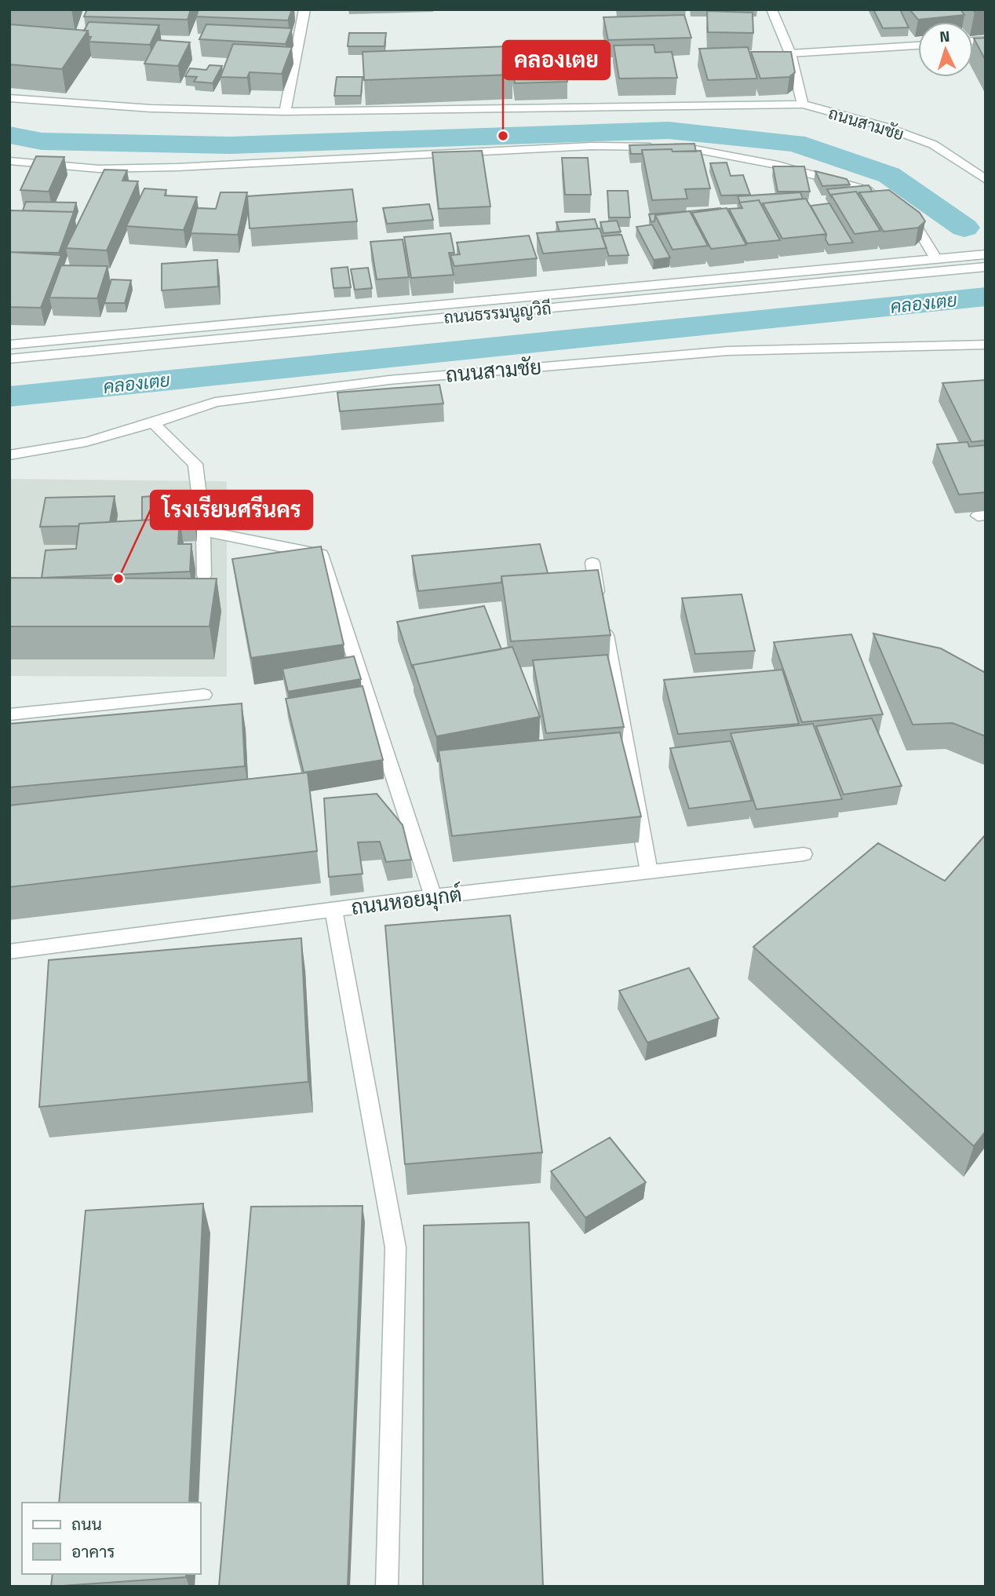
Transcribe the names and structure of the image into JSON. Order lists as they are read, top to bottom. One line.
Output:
{"streets":{"street":["ถนนสามชัย","ถนนธรรมนูญวิถี","ถนนหอยมุกต์"]},"water":["คลองเตย"],"places":["คลองเตย","โรงเรียนศรีนคร"],"legend":["ถนน","อาคาร"],"north":"top"}
